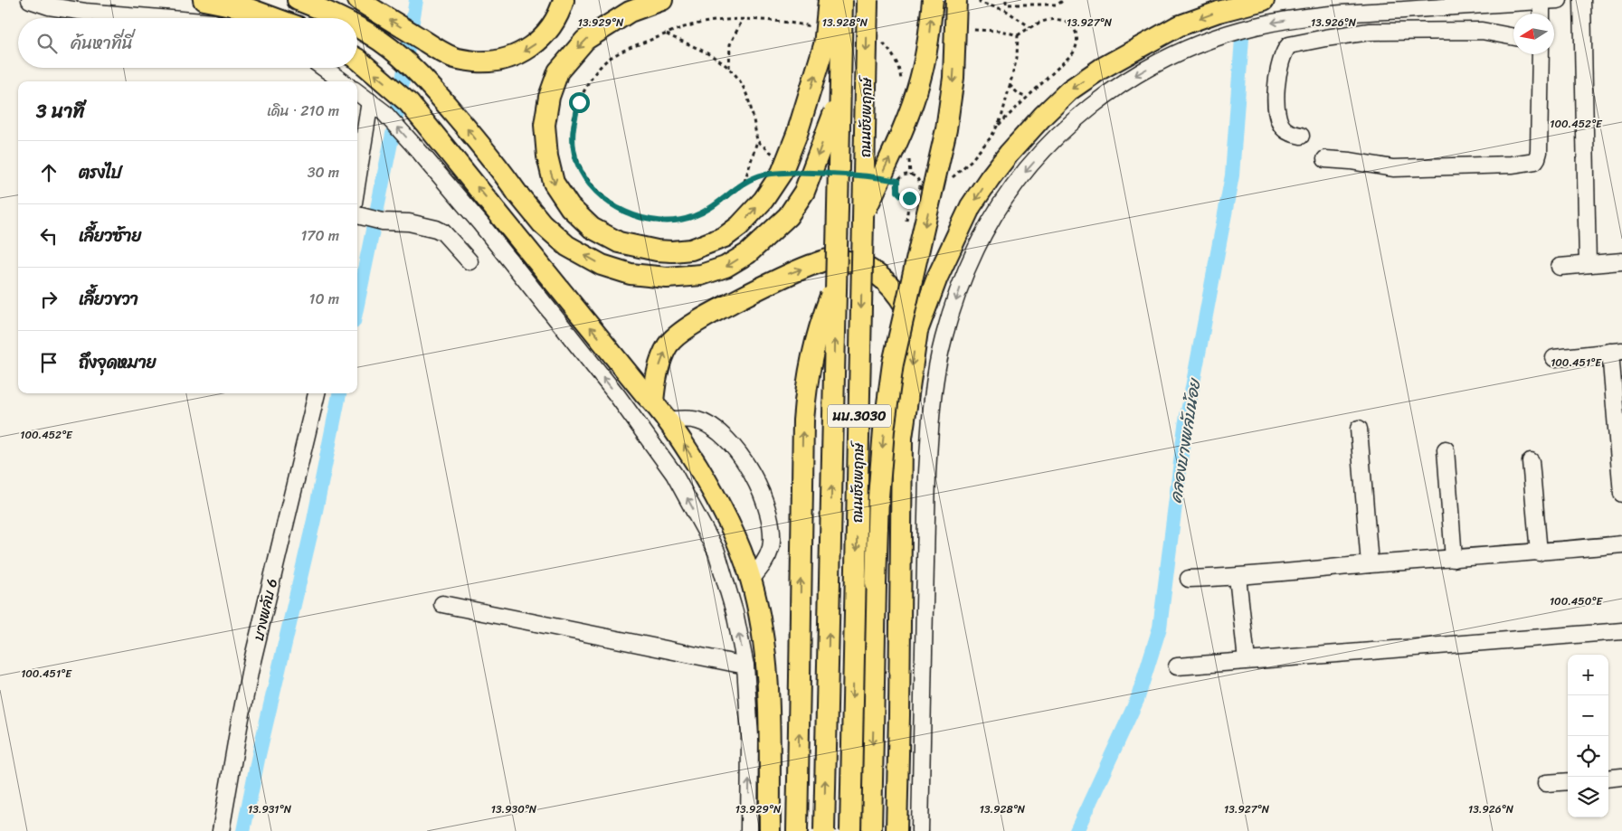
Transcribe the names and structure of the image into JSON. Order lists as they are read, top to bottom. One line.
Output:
{"streets":{"main road":["ถนนชัยพฤกษ์","นบ.3030"],"street":["บางพลับ 6"]},"water":["คลองบางพลับน้อย"],"north":"left","page":{"search":"ค้นหาที่นี่","heading":["3 นาที","เดิน · 210 m"],"list":[["ตรงไป","30 m"],["เลี้ยวซ้าย","170 m"],["เลี้ยวขวา","10 m"],"ถึงจุดหมาย"],"map_buttons":["+","−"]},"coordinates":["13.929°N","13.928°N","13.927°N","13.926°N","100.452°E","100.451°E","100.450°E","13.931°N","13.930°N"]}
